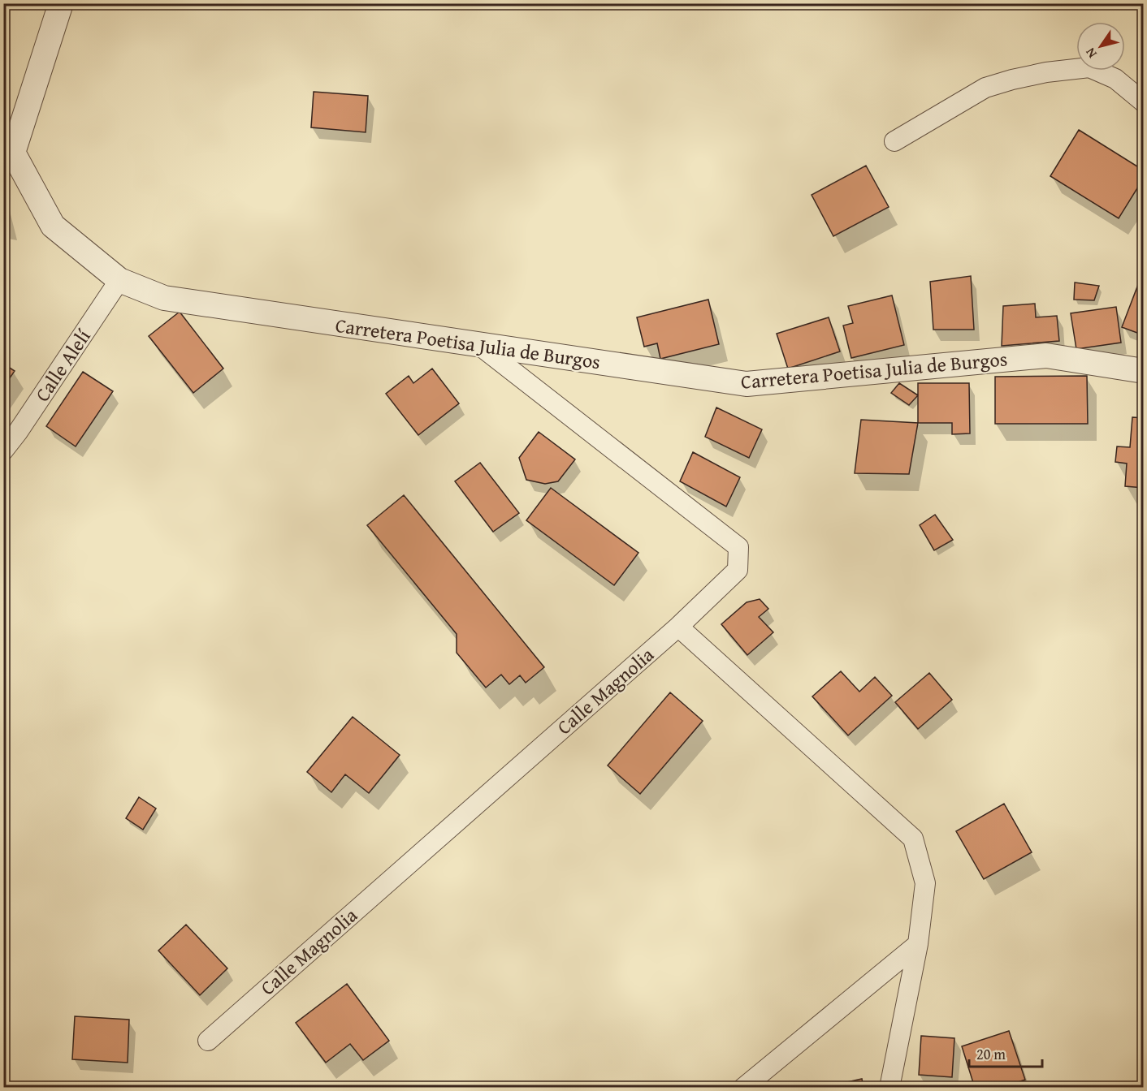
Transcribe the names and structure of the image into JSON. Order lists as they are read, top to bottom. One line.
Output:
{"streets":{"street":["Carretera Poetisa Julia de Burgos","Calle Alelí","Calle Magnolia"]},"crossings":[["Carretera Poetisa Julia de Burgos","Calle Alelí"],["Carretera Poetisa Julia de Burgos","Calle Magnolia"]],"scale_bar":"20 m","north":"bottom left"}
